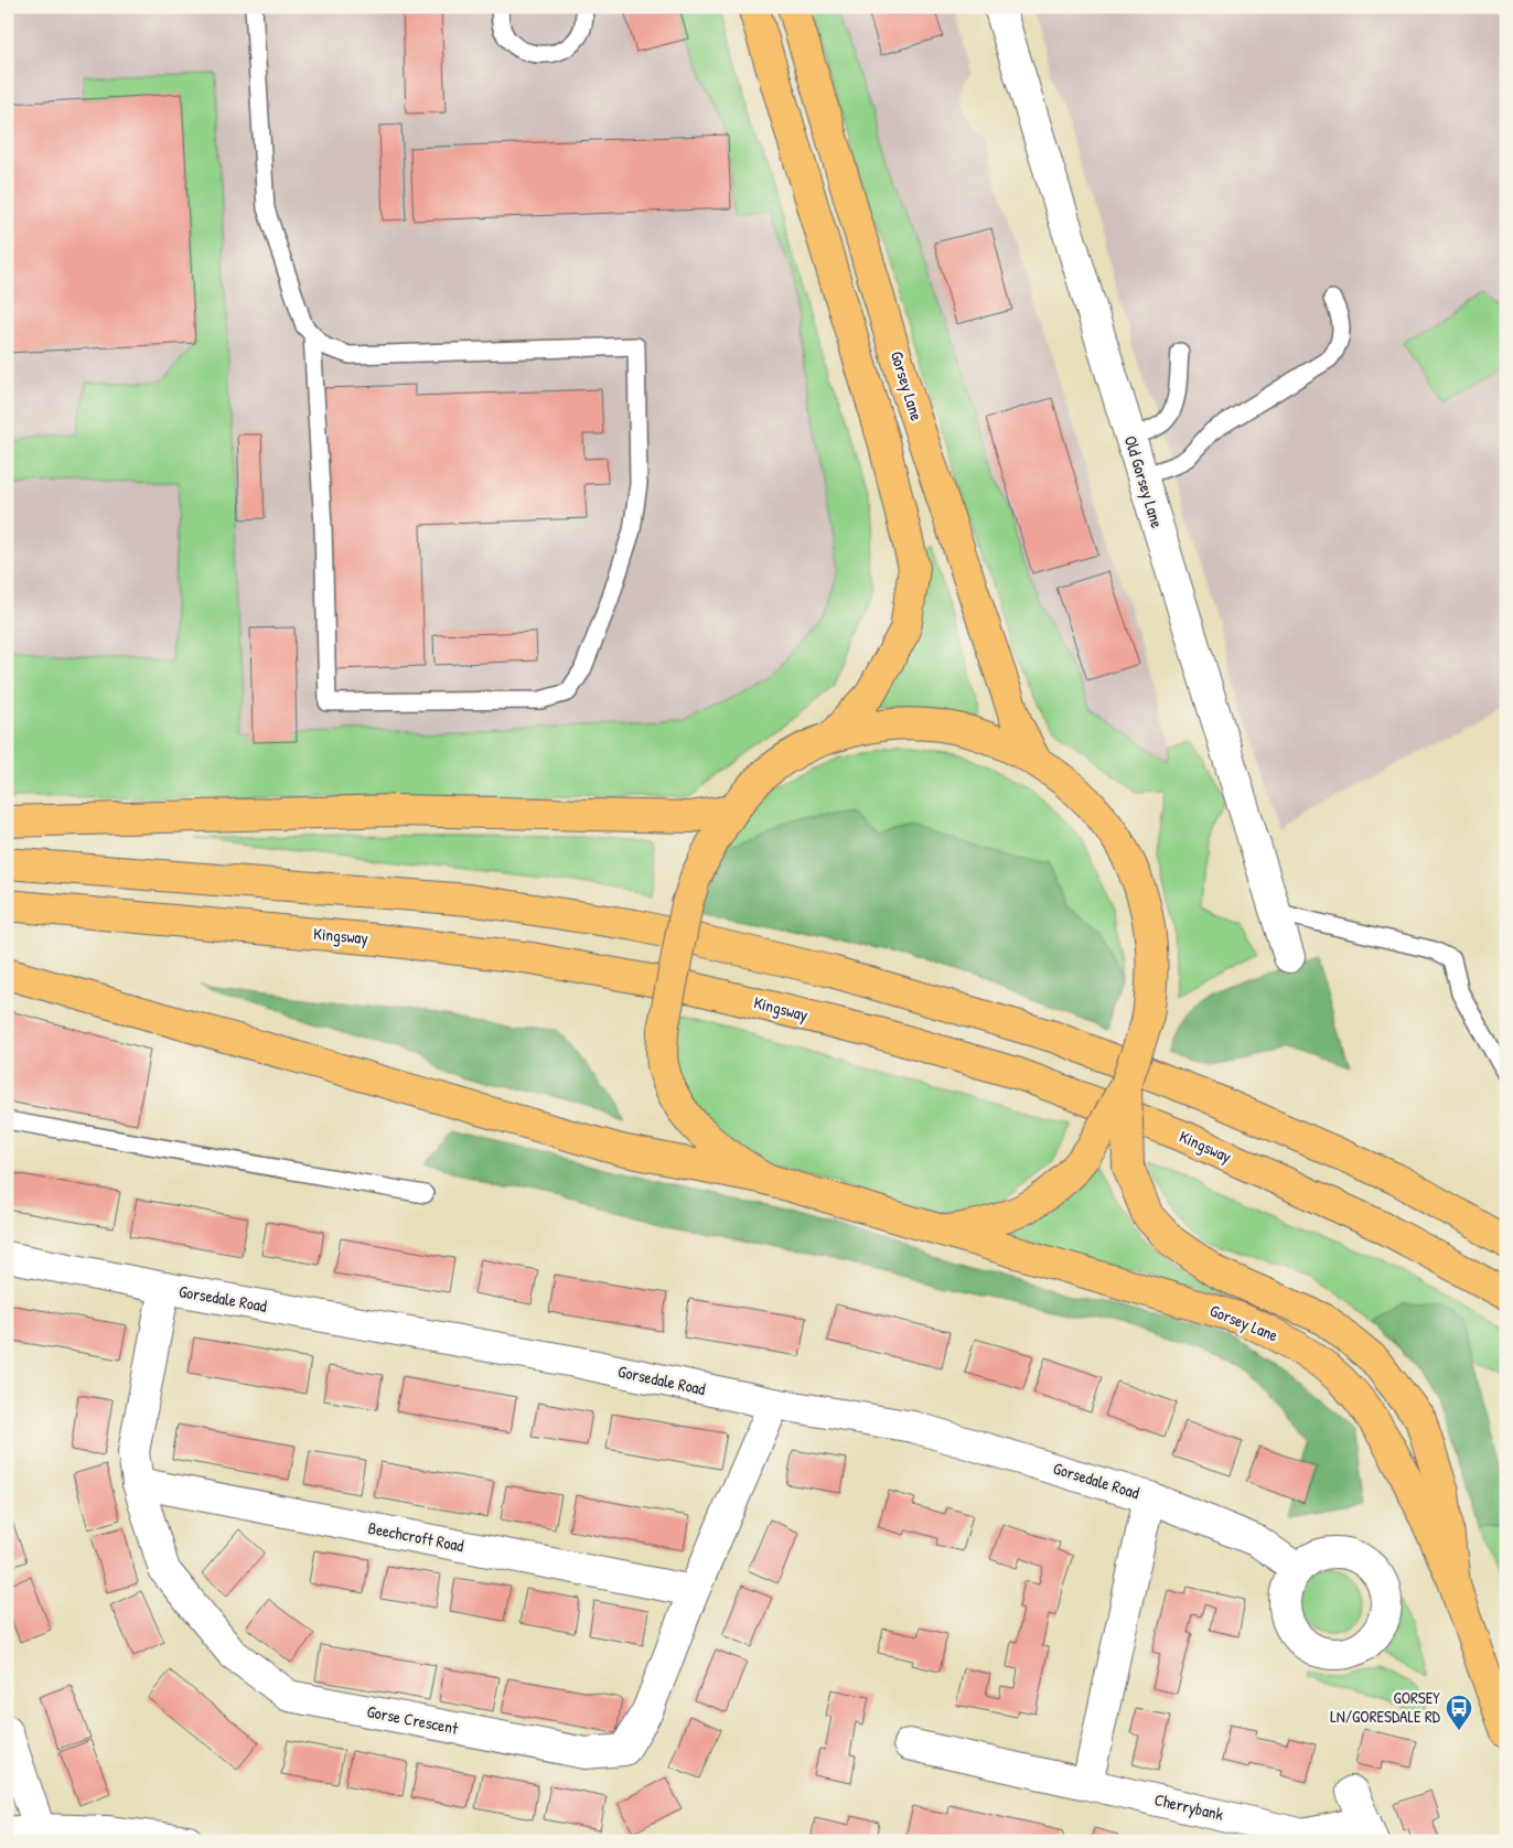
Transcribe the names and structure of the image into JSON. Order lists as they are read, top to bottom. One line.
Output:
{"streets":{"main road":["Gorsey Lane","Kingsway"],"street":["Old Gorsey Lane","Gorsedale Road","Beechcroft Road","Gorse Crescent","Cherrybank"]},"crossings":[["Gorsedale Road","Gorse Crescent"],["Beechcroft Road","Gorse Crescent"]],"places":{"bus stop":["GORSEY LN/GORESDALE RD"]}}
